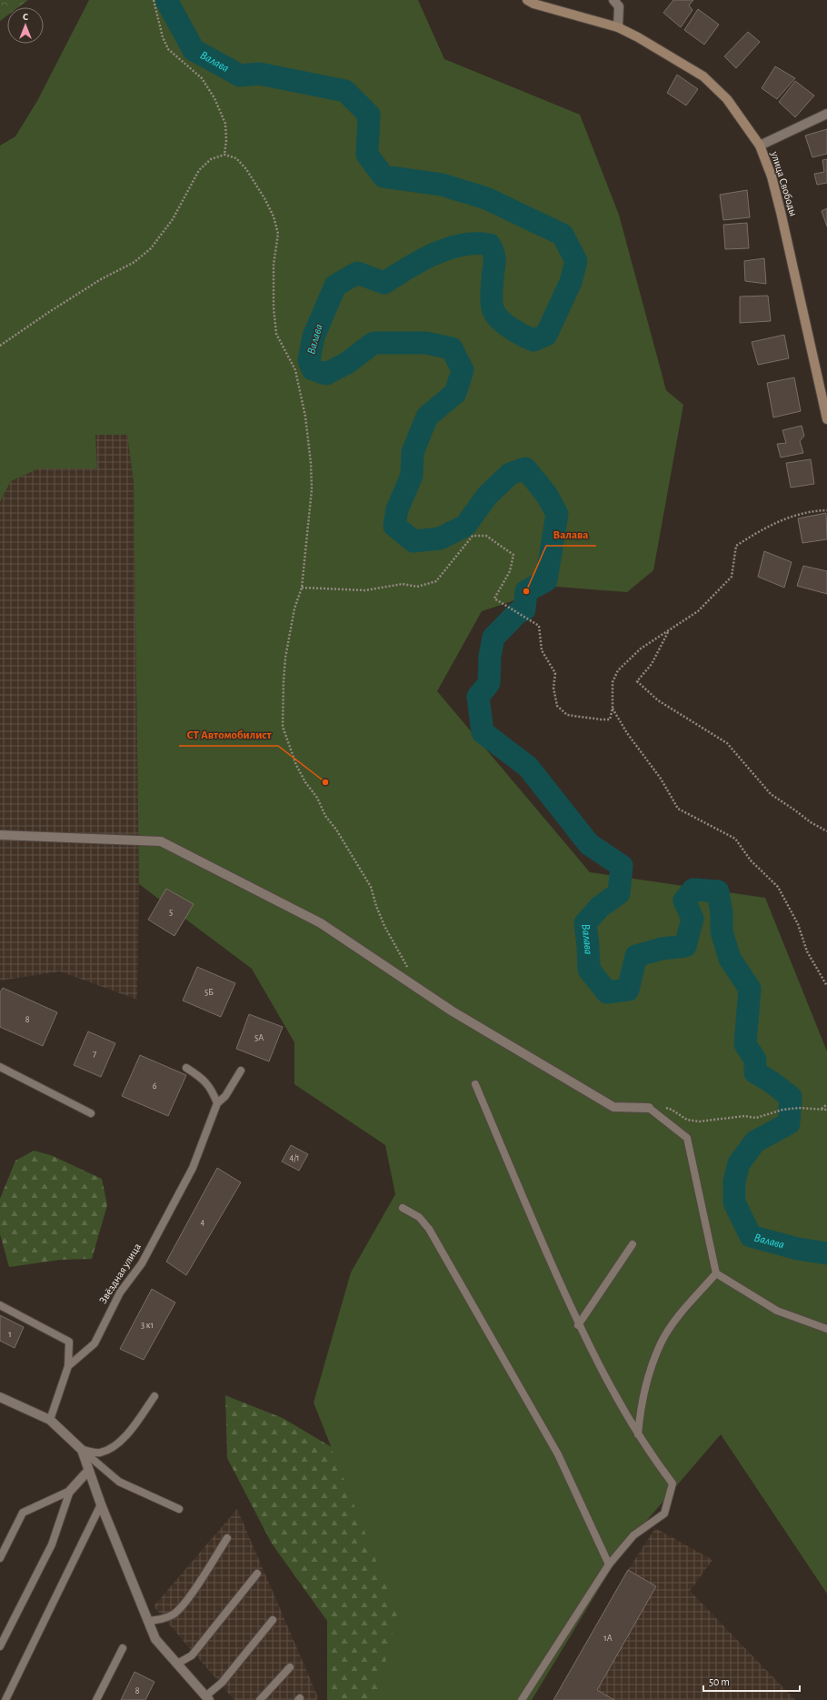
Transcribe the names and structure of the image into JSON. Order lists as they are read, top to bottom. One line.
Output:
{"streets":{"main road":["улица Свободы"],"lane":["Звёздная улица"]},"water":["Валава"],"places":["Валава","СТ Автомобилист"],"house_numbers":["5","5Б","8","5А","7","6","4/1","4","3 к1","1","1А","8"],"scale_bar":"50 m","north":"top"}
